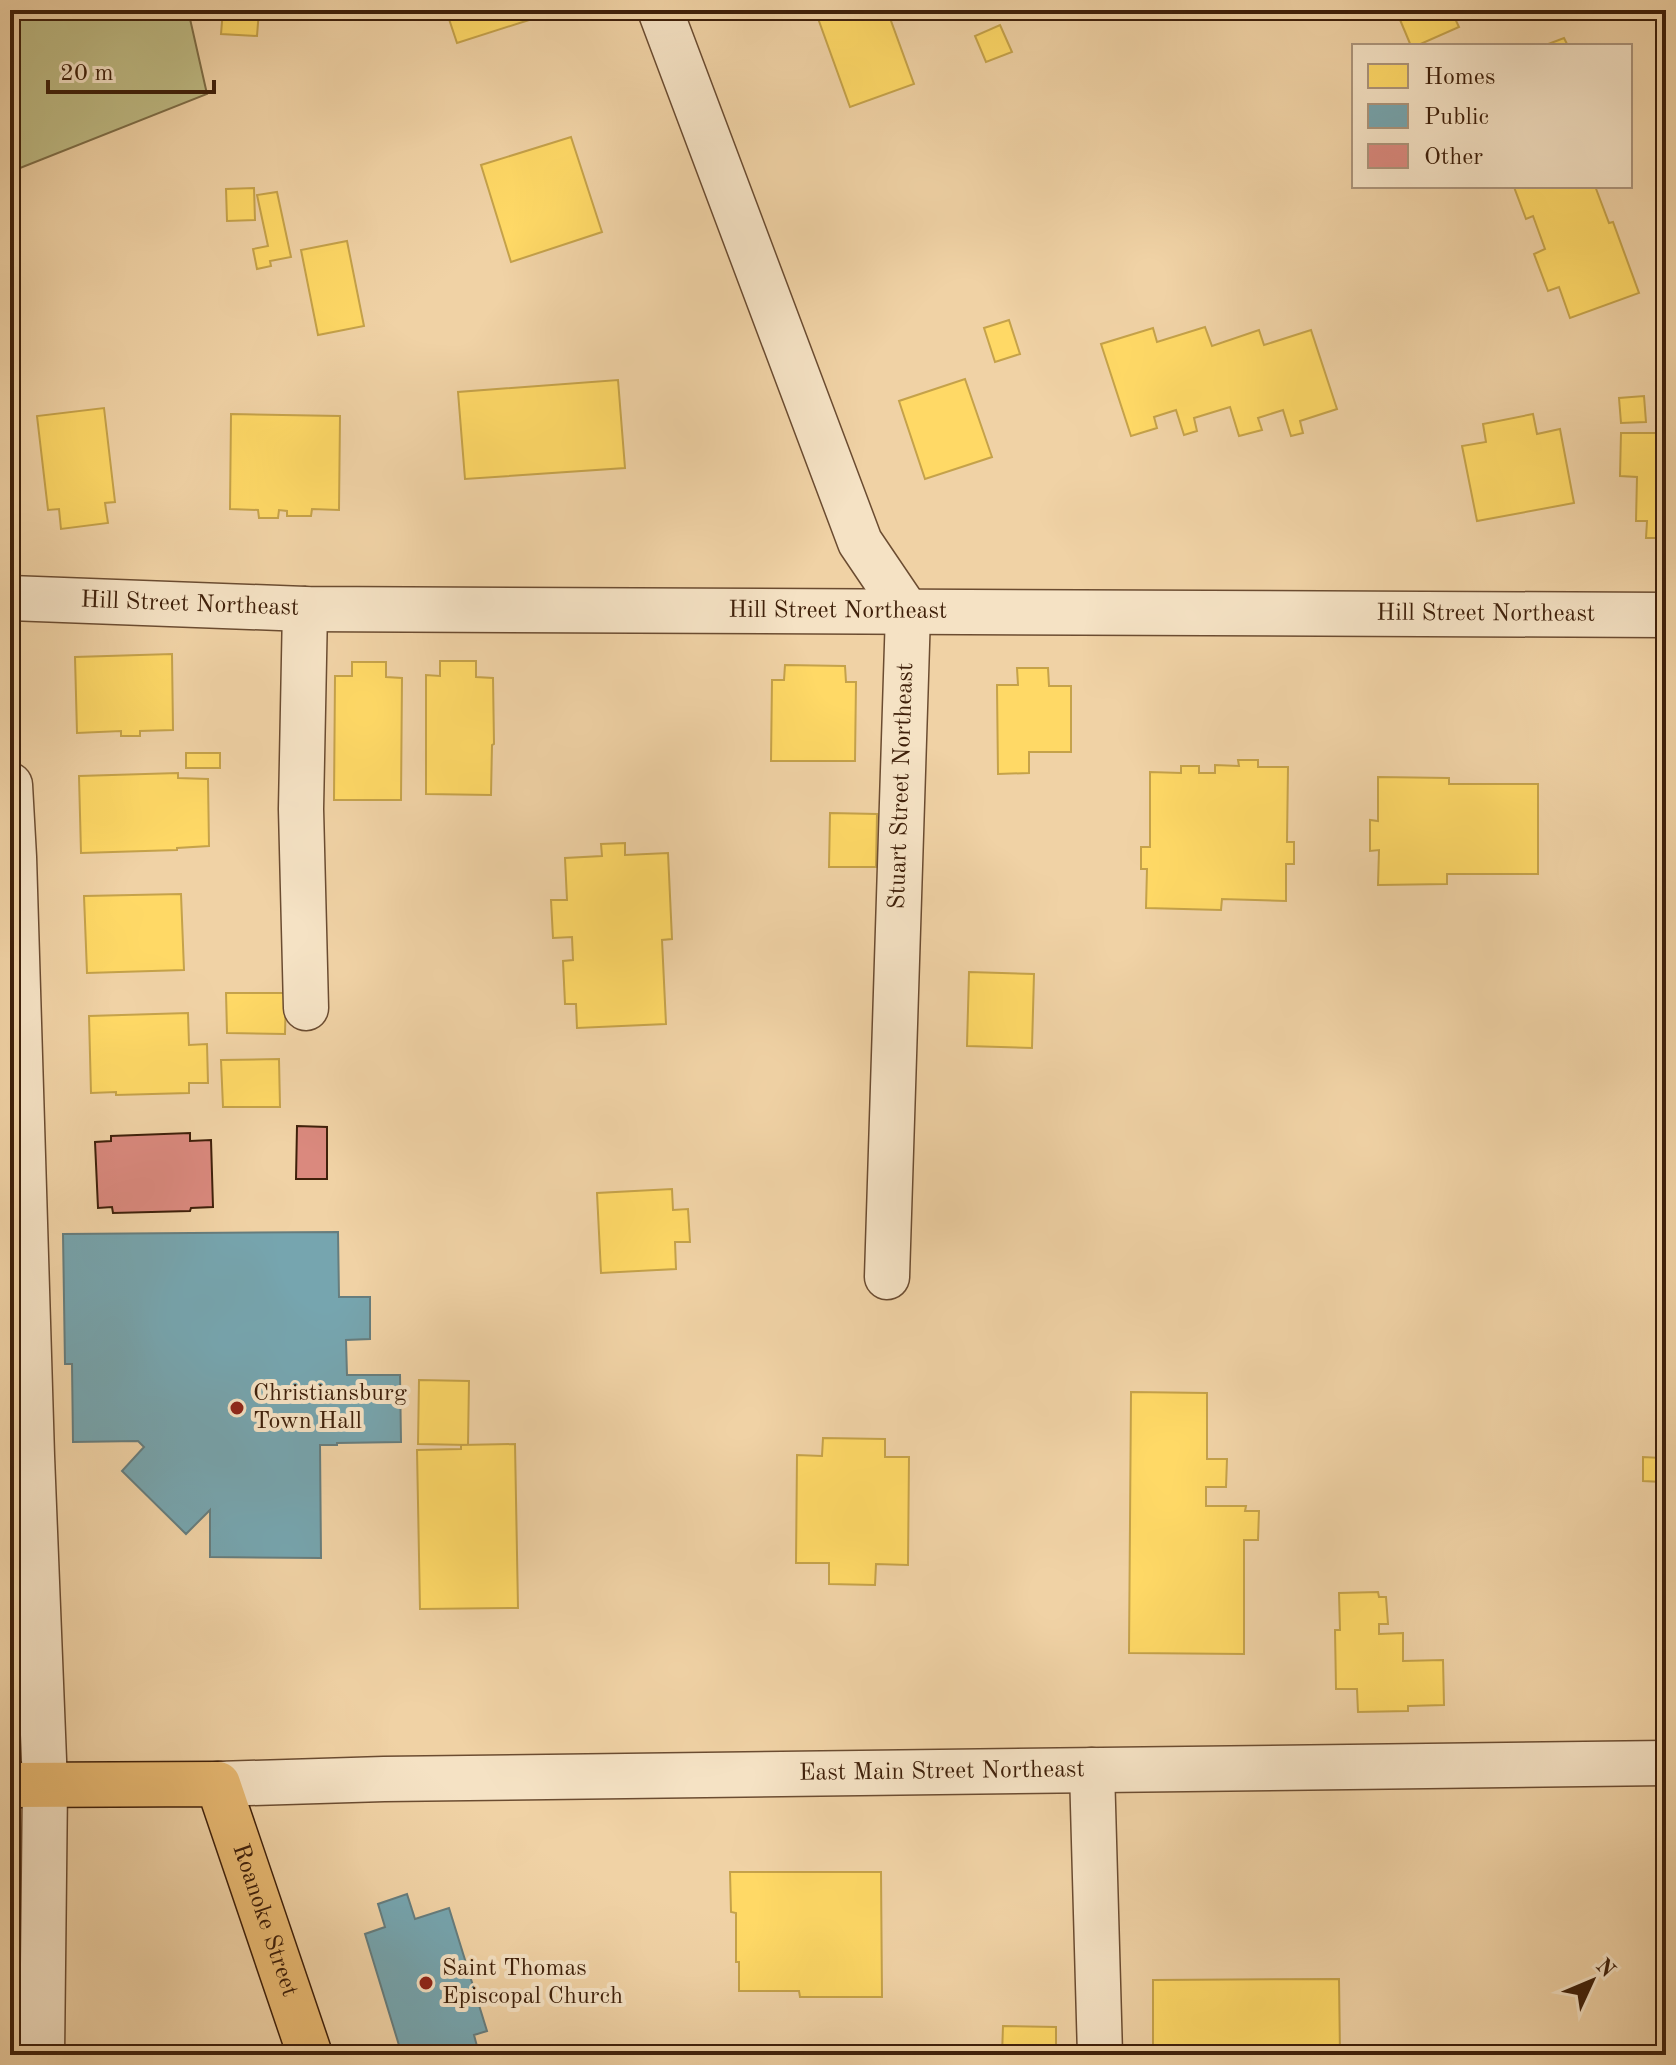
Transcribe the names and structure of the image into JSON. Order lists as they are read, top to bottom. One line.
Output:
{"streets":{"main road":["Roanoke Street"],"street":["Hill Street Northeast","Stuart Street Northeast","East Main Street Northeast"]},"crossings":[["Hill Street Northeast","Stuart Street Northeast"],["East Main Street Northeast","Roanoke Street"]],"places":["Christiansburg Town Hall","Saint Thomas Episcopal Church"],"legend":["Homes","Public","Other"],"scale_bar":"20 m","north":"top right"}
